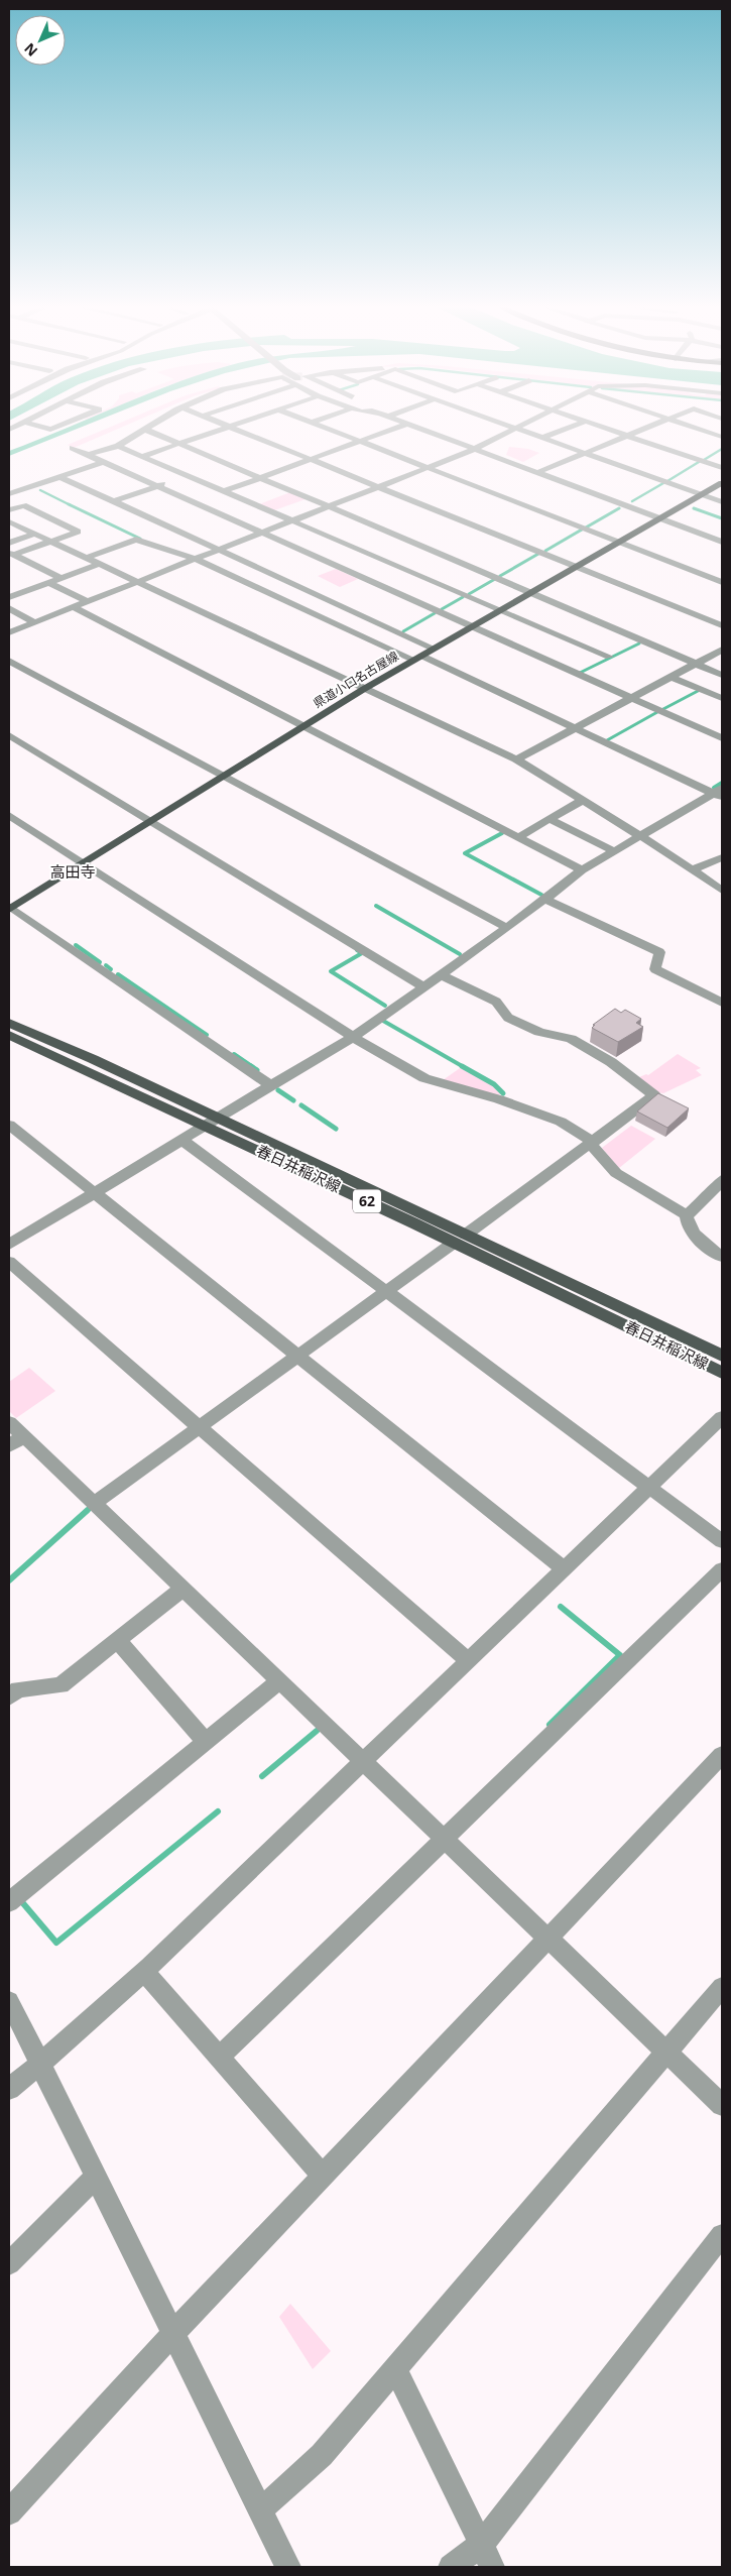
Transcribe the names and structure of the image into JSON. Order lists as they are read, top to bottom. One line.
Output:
{"streets":{"main road":["県道小口名古屋線","春日井稲沢線","62"]},"districts":["高田寺"],"north":"bottom left"}
